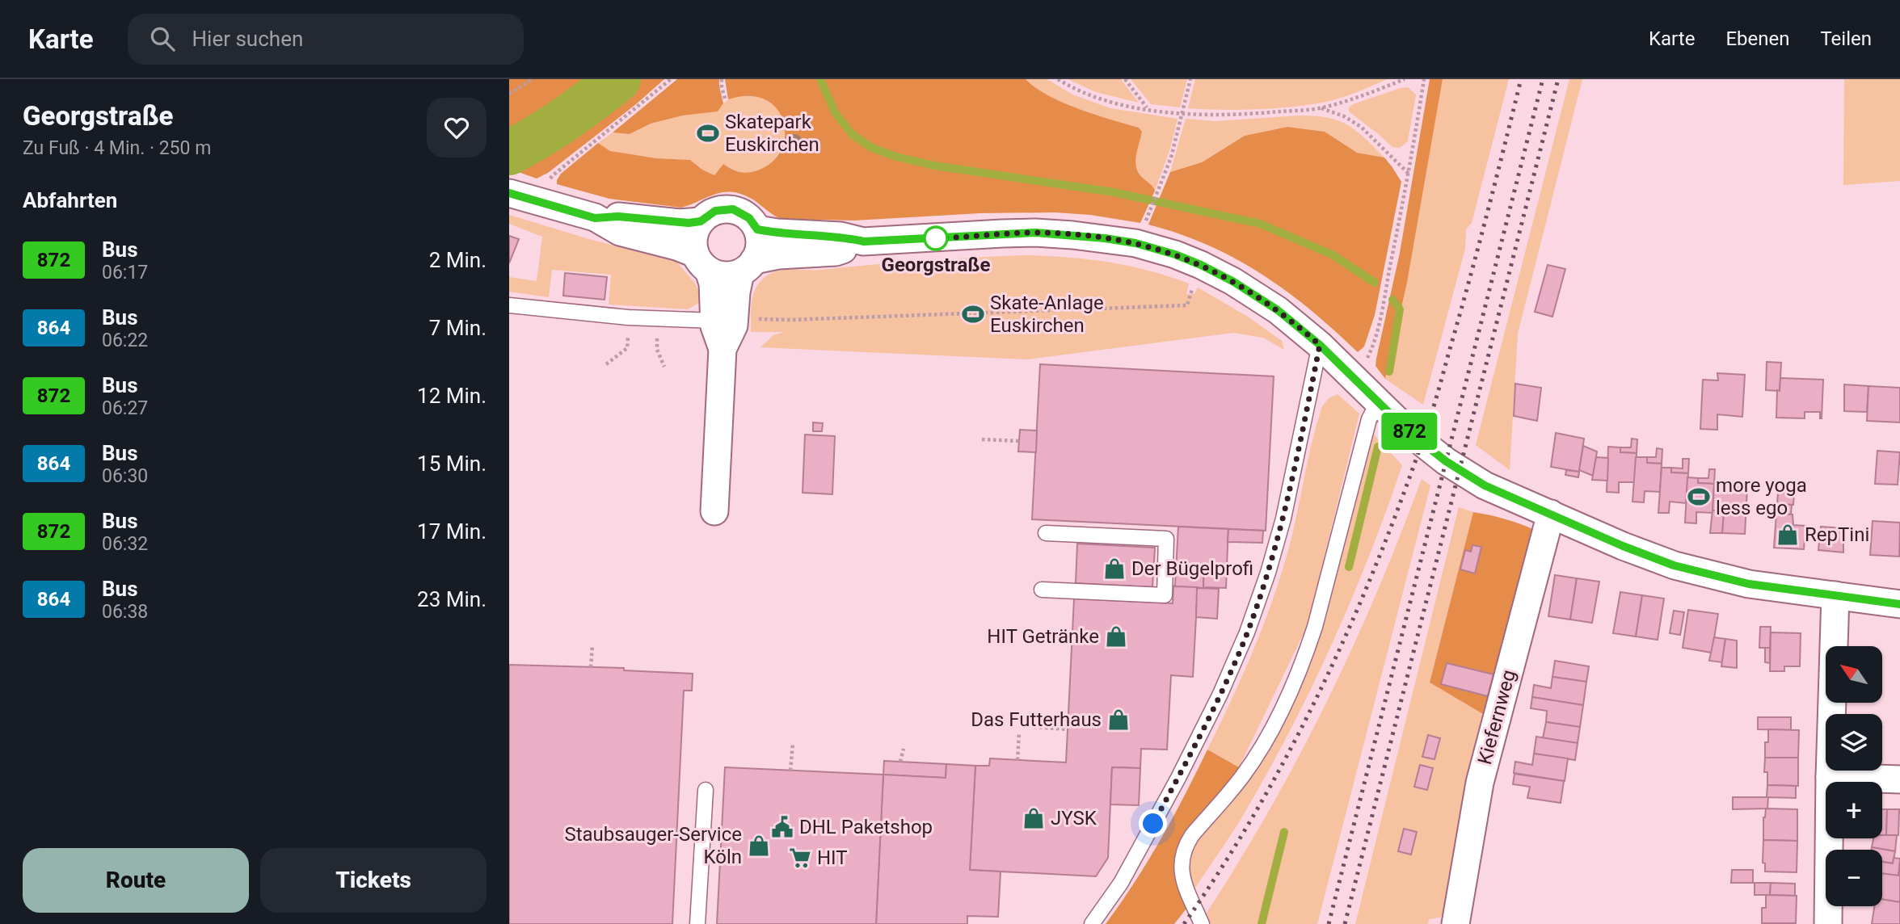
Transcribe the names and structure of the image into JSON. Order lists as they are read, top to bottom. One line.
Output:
{"streets":{"street":["Kiefernweg"]},"places":{"sports":["Skatepark Euskirchen","Skate-Anlage Euskirchen","more yoga less ego"],"other":["Georgstraße"],"shop":["RepTini","Der Bügelprofi","HIT Getränke","Das Futterhaus","JYSK","Staubsauger-Service Köln"],"public building":["DHL Paketshop"],"supermarket":["HIT"]},"lines":["bus line 872"],"north":"top left","page":{"header":"Karte","search":"Hier suchen","nav":["Karte","Ebenen","Teilen"],"heading":[["Georgstraße","Zu Fuß · 4 Min. · 250 m"],"Abfahrten"],"on_map":"872","list":[{"mark":"872","name":"Bus","note":"06:17","value":"2 Min."},{"mark":"864","name":"Bus","note":"06:22","value":"7 Min."},{"mark":"872","name":"Bus","note":"06:27","value":"12 Min."},{"mark":"864","name":"Bus","note":"06:30","value":"15 Min."},{"mark":"872","name":"Bus","note":"06:32","value":"17 Min."},{"mark":"864","name":"Bus","note":"06:38","value":"23 Min."}],"map_buttons":["+","−"],"buttons":["Route","Tickets"]}}
